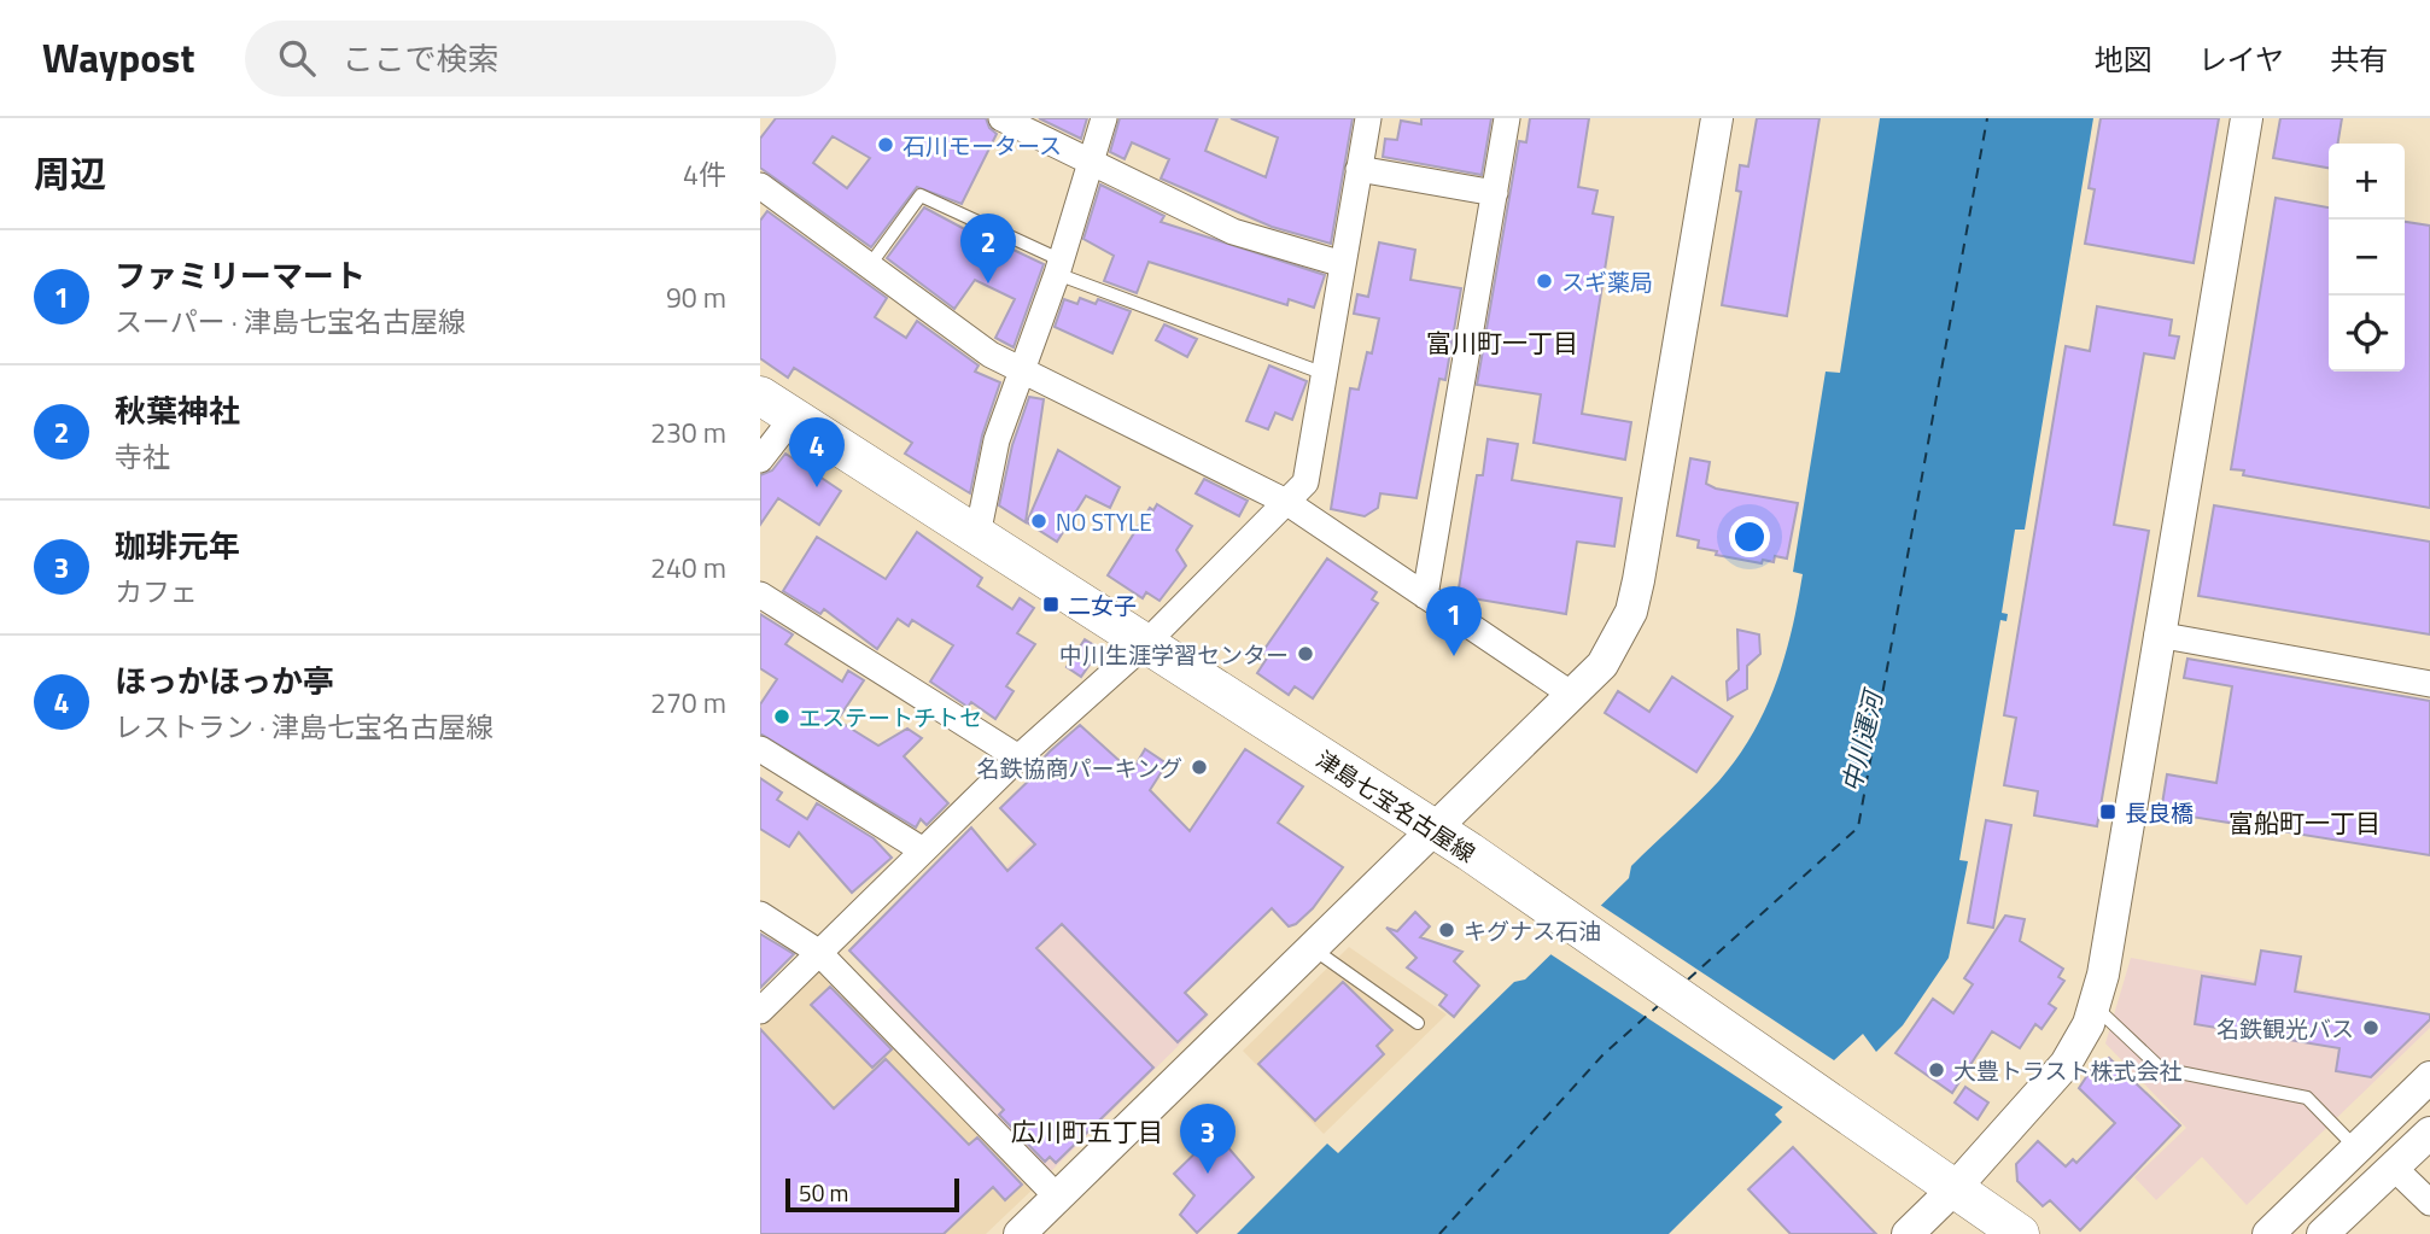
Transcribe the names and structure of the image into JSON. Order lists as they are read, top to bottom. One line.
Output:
{"streets":{"main road":["津島七宝名古屋線"]},"districts":["富川町一丁目","富船町一丁目","広川町五丁目"],"water":["中川運河"],"places":{"other":["石川モータース","スギ薬局","NO STYLE","中川生涯学習センター","エステートチトセ","名鉄協商パーキング","キグナス石油","名鉄観光バス","大豊トラスト株式会社"],"transit":["二女子","長良橋"]},"scale_bar":"50 m","page":{"header":"Waypost","search":"ここで検索","nav":["地図","レイヤ","共有"],"heading":["周辺","4件"],"map_buttons":["+","−"],"pins":["2","4","1","3"],"list":[{"mark":"1","name":"ファミリーマート","note":"スーパー · 津島七宝名古屋線","value":"90 m"},{"mark":"2","name":"秋葉神社","note":"寺社","value":"230 m"},{"mark":"3","name":"珈琲元年","note":"カフェ","value":"240 m"},{"mark":"4","name":"ほっかほっか亭","note":"レストラン · 津島七宝名古屋線","value":"270 m"}],"scale":"50 m"}}
